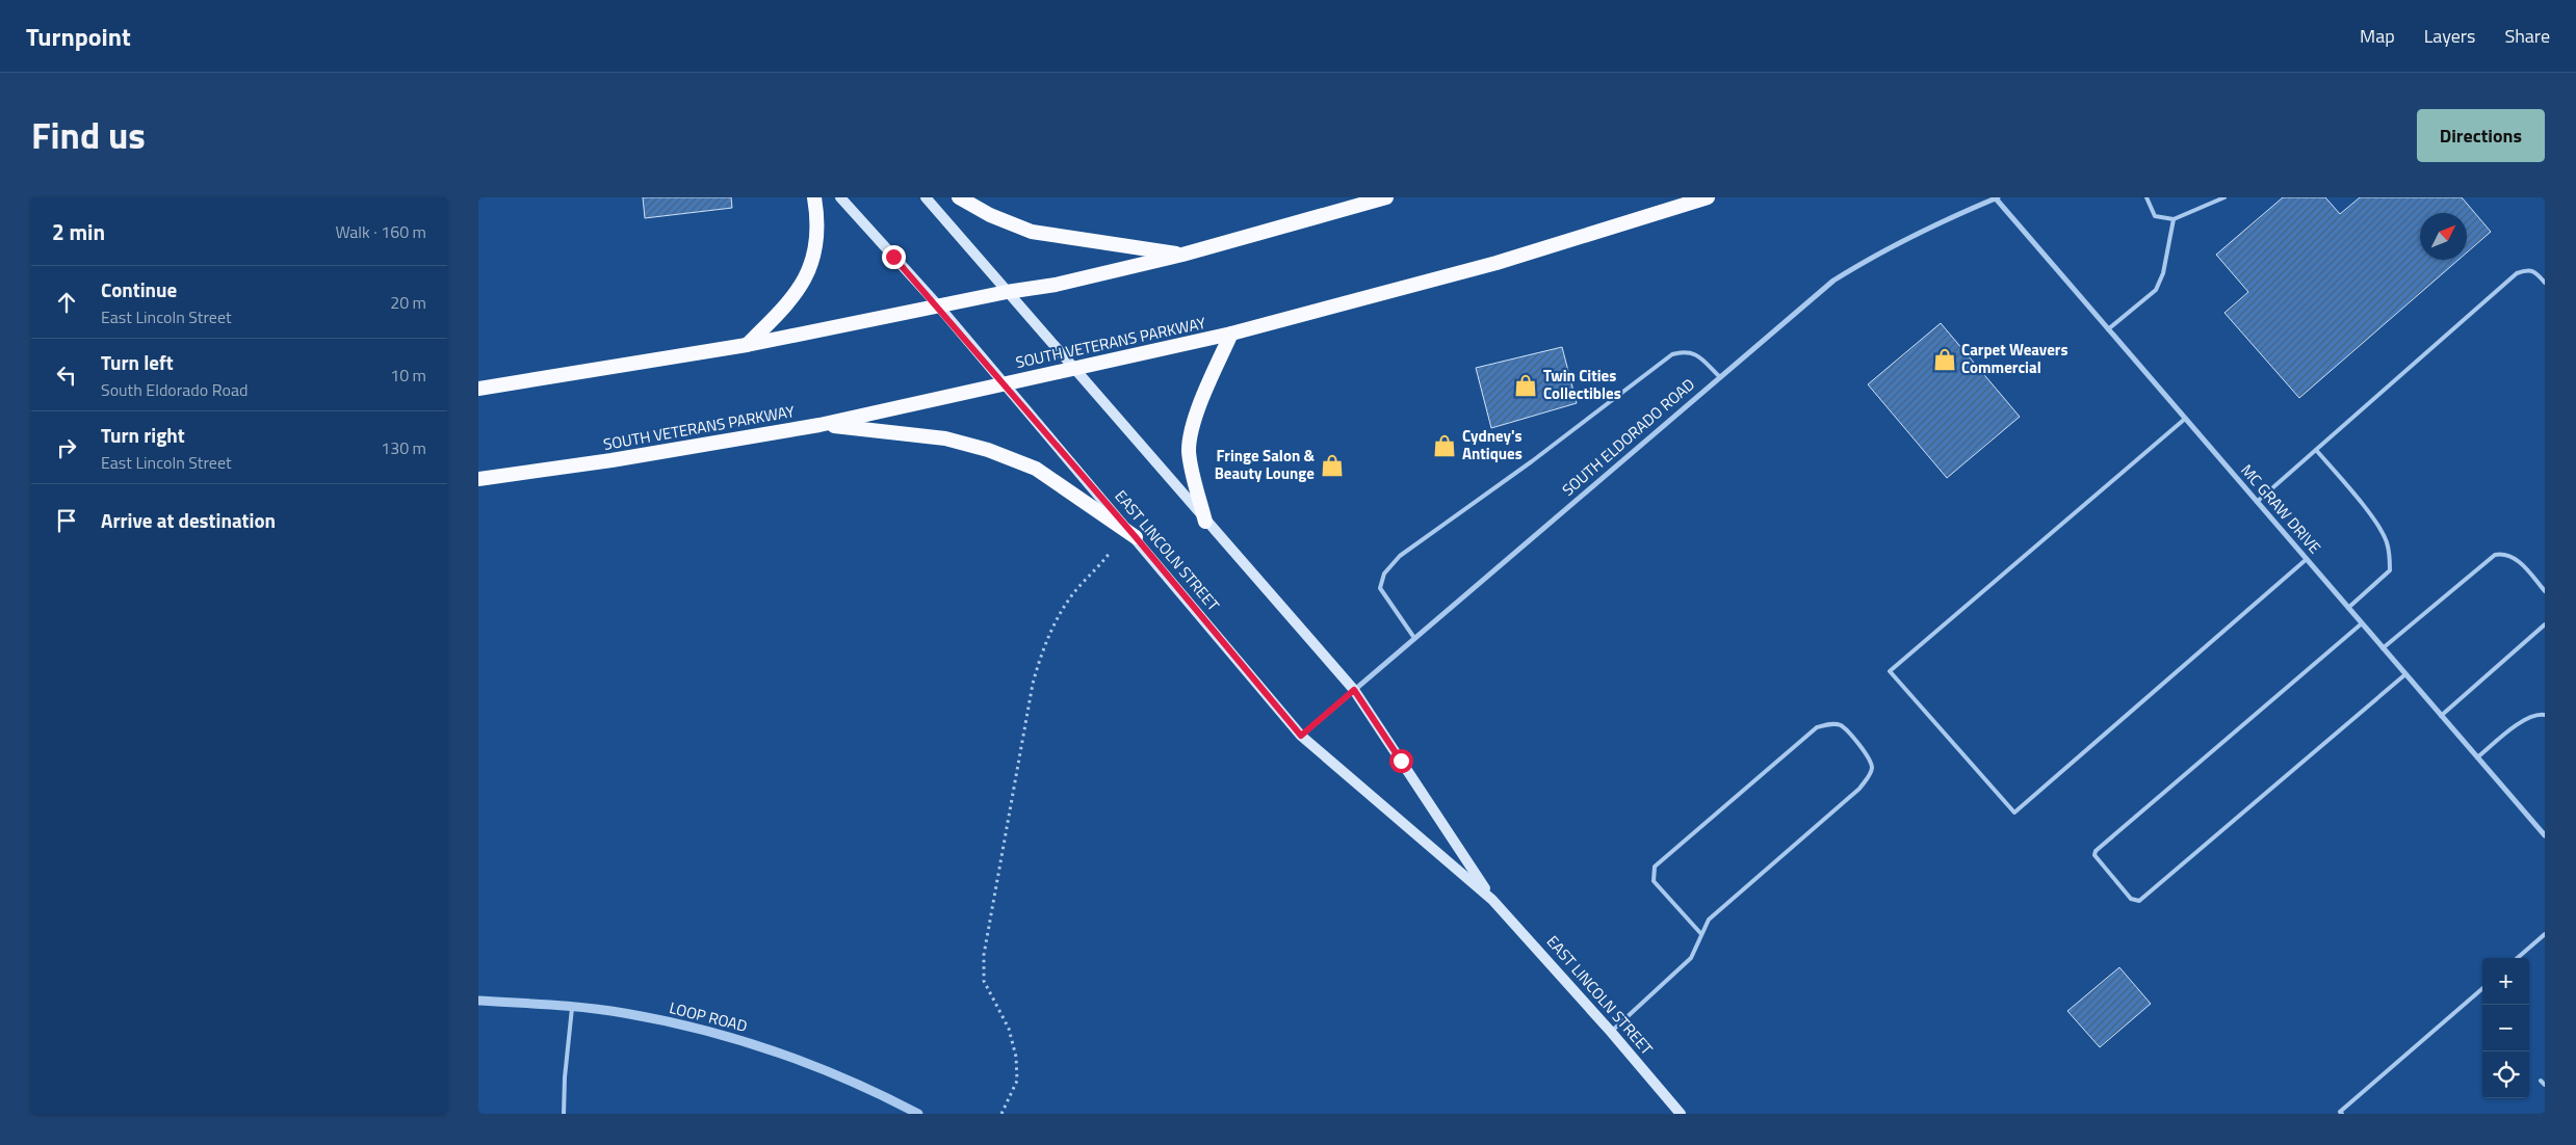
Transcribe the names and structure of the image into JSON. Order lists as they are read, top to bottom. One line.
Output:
{"streets":{"highway":["SOUTH VETERANS PARKWAY"],"main road":["EAST LINCOLN STREET"],"street":["SOUTH ELDORADO ROAD","MC GRAW DRIVE","LOOP ROAD"]},"crossings":[["SOUTH VETERANS PARKWAY","EAST LINCOLN STREET"],["SOUTH ELDORADO ROAD","MC GRAW DRIVE"],["SOUTH ELDORADO ROAD","EAST LINCOLN STREET"]],"places":{"shop":["Carpet Weavers Commercial","Twin Cities Collectibles","Cydney's Antiques","Fringe Salon & Beauty Lounge"]},"north":"top right","page":{"header":"Turnpoint","nav":["Map","Layers","Share"],"title":"Find us","buttons":"Directions","heading":["2 min","Walk · 160 m"],"list":[["Continue","East Lincoln Street","20 m"],["Turn left","South Eldorado Road","10 m"],["Turn right","East Lincoln Street","130 m"],"Arrive at destination"],"map_buttons":["+","−"]}}
